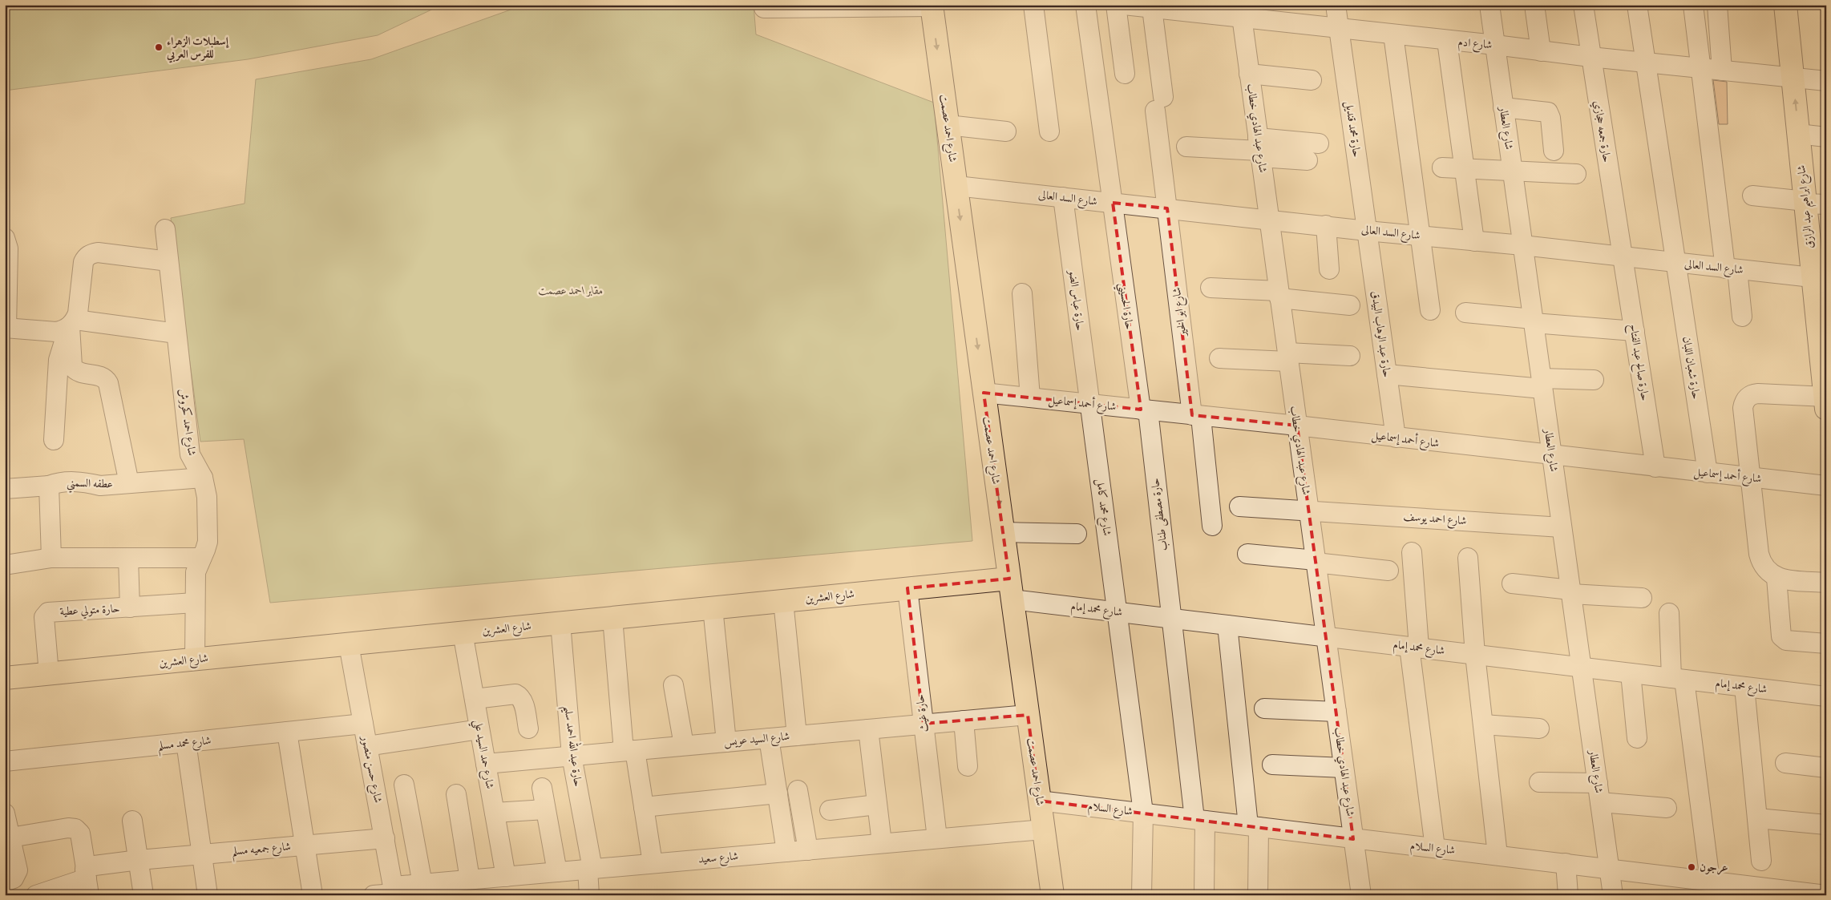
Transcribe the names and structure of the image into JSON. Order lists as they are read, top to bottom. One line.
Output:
{"streets":{"main road":["شارع احمد عصمت","شارع ابراهيم عبد الرازق","شارع العشرين"],"street":["شارع ادم","شارع عبد الهادي خطاب","شارع العطار","حارة محمد قنديل","حارة جمعه حجازي","شارع السد العالى","حارة عباس الضو","حارة الحسيني","شارع ابو الخير","حارة عبد الوهاب البيدق","حارة صالح عبد الفتاح","حارة شعبان اللبان","شارع أحمد إسماعيل","شارع احمد كحروش","عطفه السمني","شارع محمد كامل","حارة مصطفى طناب","شارع احمد يوسف","شارع محمد إمام","حارة متولي عطية","حارة غيث","شارع السيد عويس","شارع محمد مسلم","حارة عبد الله احمد سليم","شارع حمد السيد علي","شارع حسن منصور","شارع السلام","شارع جمعيه مسلم","شارع سعيد"]},"crossings":[["شارع ادم","شارع عبد الهادي خطاب"],["شارع ادم","شارع العطار"],["شارع ادم","حارة محمد قنديل"],["شارع ادم","حارة جمعه حجازي"],["شارع ادم","شارع ابراهيم عبد الرازق"],["شارع ادم","شارع ابو الخير"],["شارع ادم","حارة شعبان اللبان"],["شارع احمد عصمت","شارع السد العالى"],["شارع احمد عصمت","شارع أحمد إسماعيل"],["شارع احمد عصمت","شارع العشرين"],["شارع احمد عصمت","شارع محمد إمام"],["شارع احمد عصمت","شارع السيد عويس"],["شارع احمد عصمت","شارع السلام"],["شارع احمد عصمت","شارع سعيد"],["شارع عبد الهادي خطاب","شارع السد العالى"],["شارع عبد الهادي خطاب","شارع أحمد إسماعيل"],["شارع عبد الهادي خطاب","شارع احمد يوسف"],["شارع عبد الهادي خطاب","شارع محمد إمام"],["شارع عبد الهادي خطاب","شارع السلام"],["شارع العطار","شارع السد العالى"],["شارع العطار","شارع أحمد إسماعيل"],["شارع العطار","شارع احمد يوسف"],["شارع العطار","شارع محمد إمام"],["شارع العطار","شارع السلام"],["حارة محمد قنديل","شارع السد العالى"],["حارة محمد قنديل","حارة عبد الوهاب البيدق"],["حارة جمعه حجازي","شارع السد العالى"],["حارة جمعه حجازي","حارة صالح عبد الفتاح"],["شارع السد العالى","شارع ابراهيم عبد الرازق"],["شارع السد العالى","حارة عباس الضو"],["شارع السد العالى","حارة الحسيني"],["شارع السد العالى","شارع ابو الخير"],["شارع السد العالى","حارة عبد الوهاب البيدق"],["شارع السد العالى","حارة صالح عبد الفتاح"],["شارع السد العالى","حارة شعبان اللبان"],["حارة عباس الضو","شارع أحمد إسماعيل"],["حارة عباس الضو","شارع محمد كامل"],["حارة الحسيني","شارع أحمد إسماعيل"],["حارة الحسيني","حارة مصطفى طناب"],["شارع ابو الخير","شارع أحمد إسماعيل"],["حارة عبد الوهاب البيدق","شارع أحمد إسماعيل"],["حارة صالح عبد الفتاح","شارع أحمد إسماعيل"],["حارة شعبان اللبان","شارع أحمد إسماعيل"],["شارع أحمد إسماعيل","شارع محمد كامل"],["شارع أحمد إسماعيل","حارة مصطفى طناب"],["شارع احمد كحروش","عطفه السمني"],["شارع احمد كحروش","شارع العشرين"],["شارع احمد كحروش","حارة متولي عطية"],["شارع محمد كامل","شارع محمد إمام"],["شارع محمد كامل","شارع السلام"],["حارة مصطفى طناب","شارع محمد إمام"],["حارة مصطفى طناب","شارع السلام"],["شارع العشرين","حارة متولي عطية"],["شارع العشرين","حارة غيث"],["شارع العشرين","حارة عبد الله احمد سليم"],["شارع العشرين","شارع حمد السيد علي"],["شارع العشرين","شارع حسن منصور"],["حارة غيث","شارع السيد عويس"],["حارة غيث","شارع سعيد"],["شارع السيد عويس","حارة عبد الله احمد سليم"],["شارع السيد عويس","شارع حمد السيد علي"],["شارع محمد مسلم","شارع حسن منصور"],["حارة عبد الله احمد سليم","شارع سعيد"],["شارع حمد السيد علي","شارع سعيد"],["شارع حسن منصور","شارع جمعيه مسلم"],["شارع حسن منصور","شارع سعيد"]],"one_way":["شارع احمد عصمت"],"parks":["مقابر احمد عصمت"],"places":["إسطبلات الزهراء للفرس العربي","عرجون"]}
